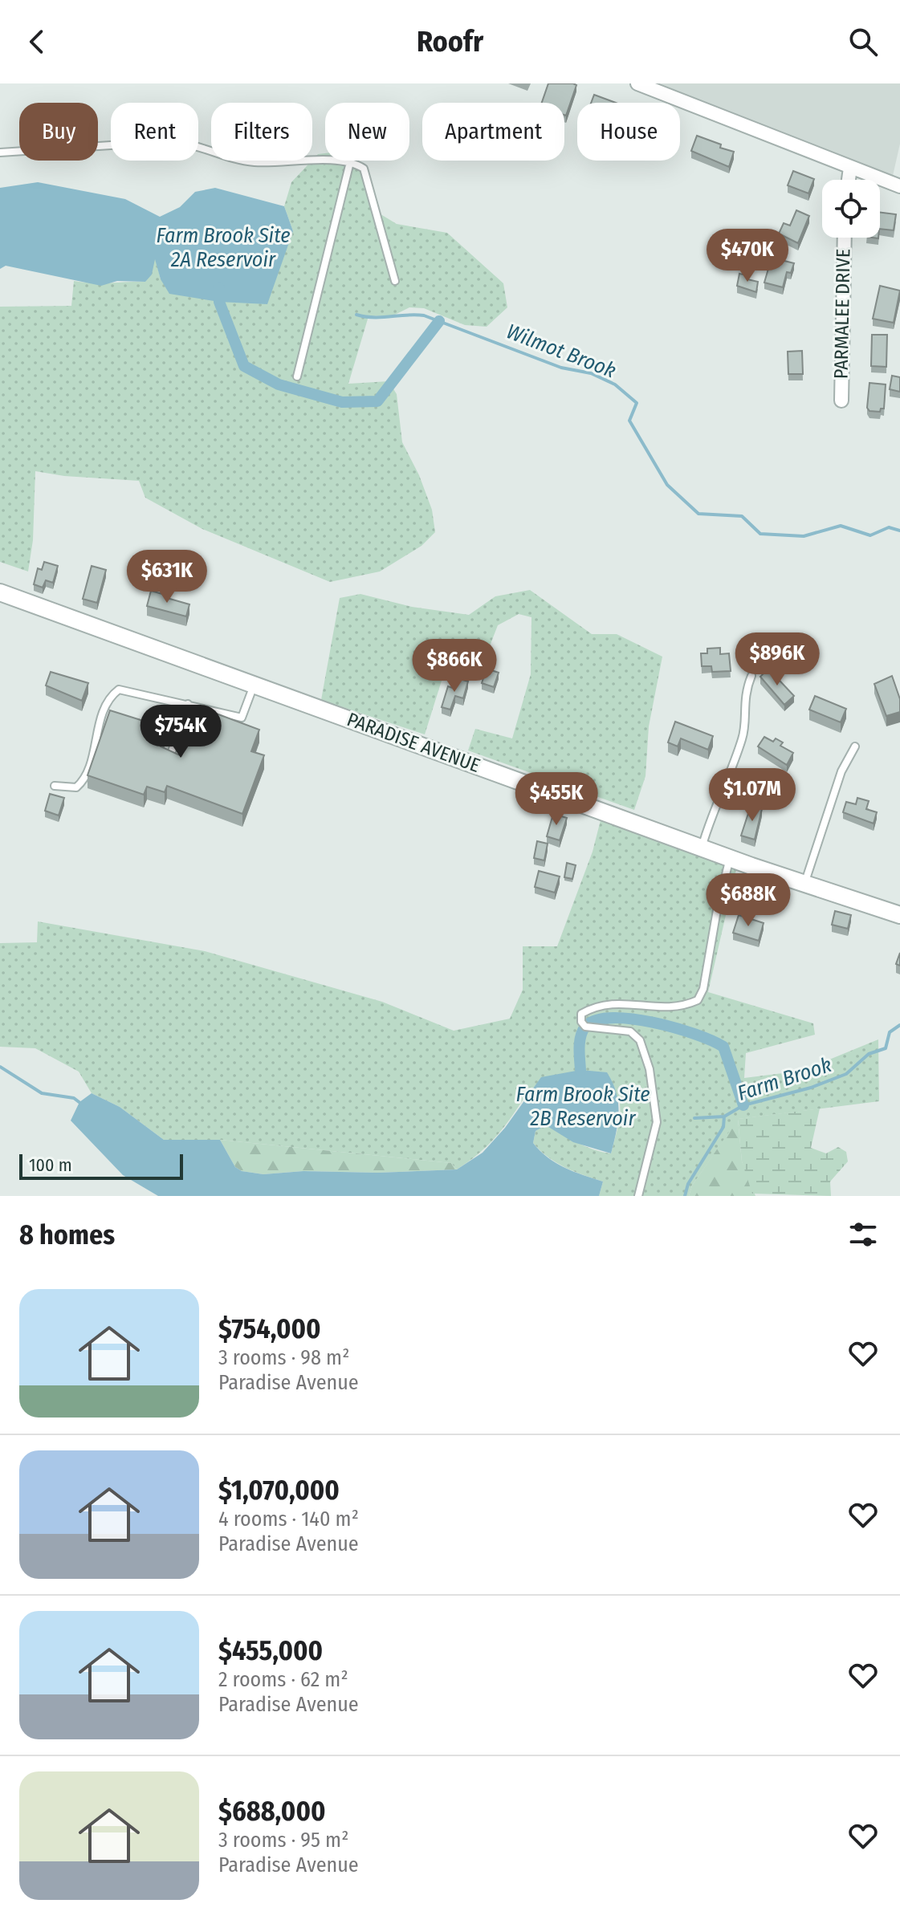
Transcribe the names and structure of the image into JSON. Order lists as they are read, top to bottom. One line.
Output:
{"streets":{"street":["PARMALEE DRIVE","PARADISE AVENUE"]},"water":["Farm Brook Site 2A Reservoir","Wilmot Brook","Farm Brook","Farm Brook Site 2B Reservoir"],"scale_bar":"100 m","page":{"header":"Roofr","chip":["Buy","Rent","Filters","New","Apartment","House"],"price":["$470K","$631K","$896K","$866K","$754K","$1.07M","$455K","$688K"],"scale":"100 m","heading":"8 homes","list":[{"name":"$754,000","note":"3 rooms · 98 m² · Paradise Avenue"},{"name":"$1,070,000","note":"4 rooms · 140 m² · Paradise Avenue"},{"name":"$455,000","note":"2 rooms · 62 m² · Paradise Avenue"},{"name":"$688,000","note":"3 rooms · 95 m² · Paradise Avenue"}]}}
